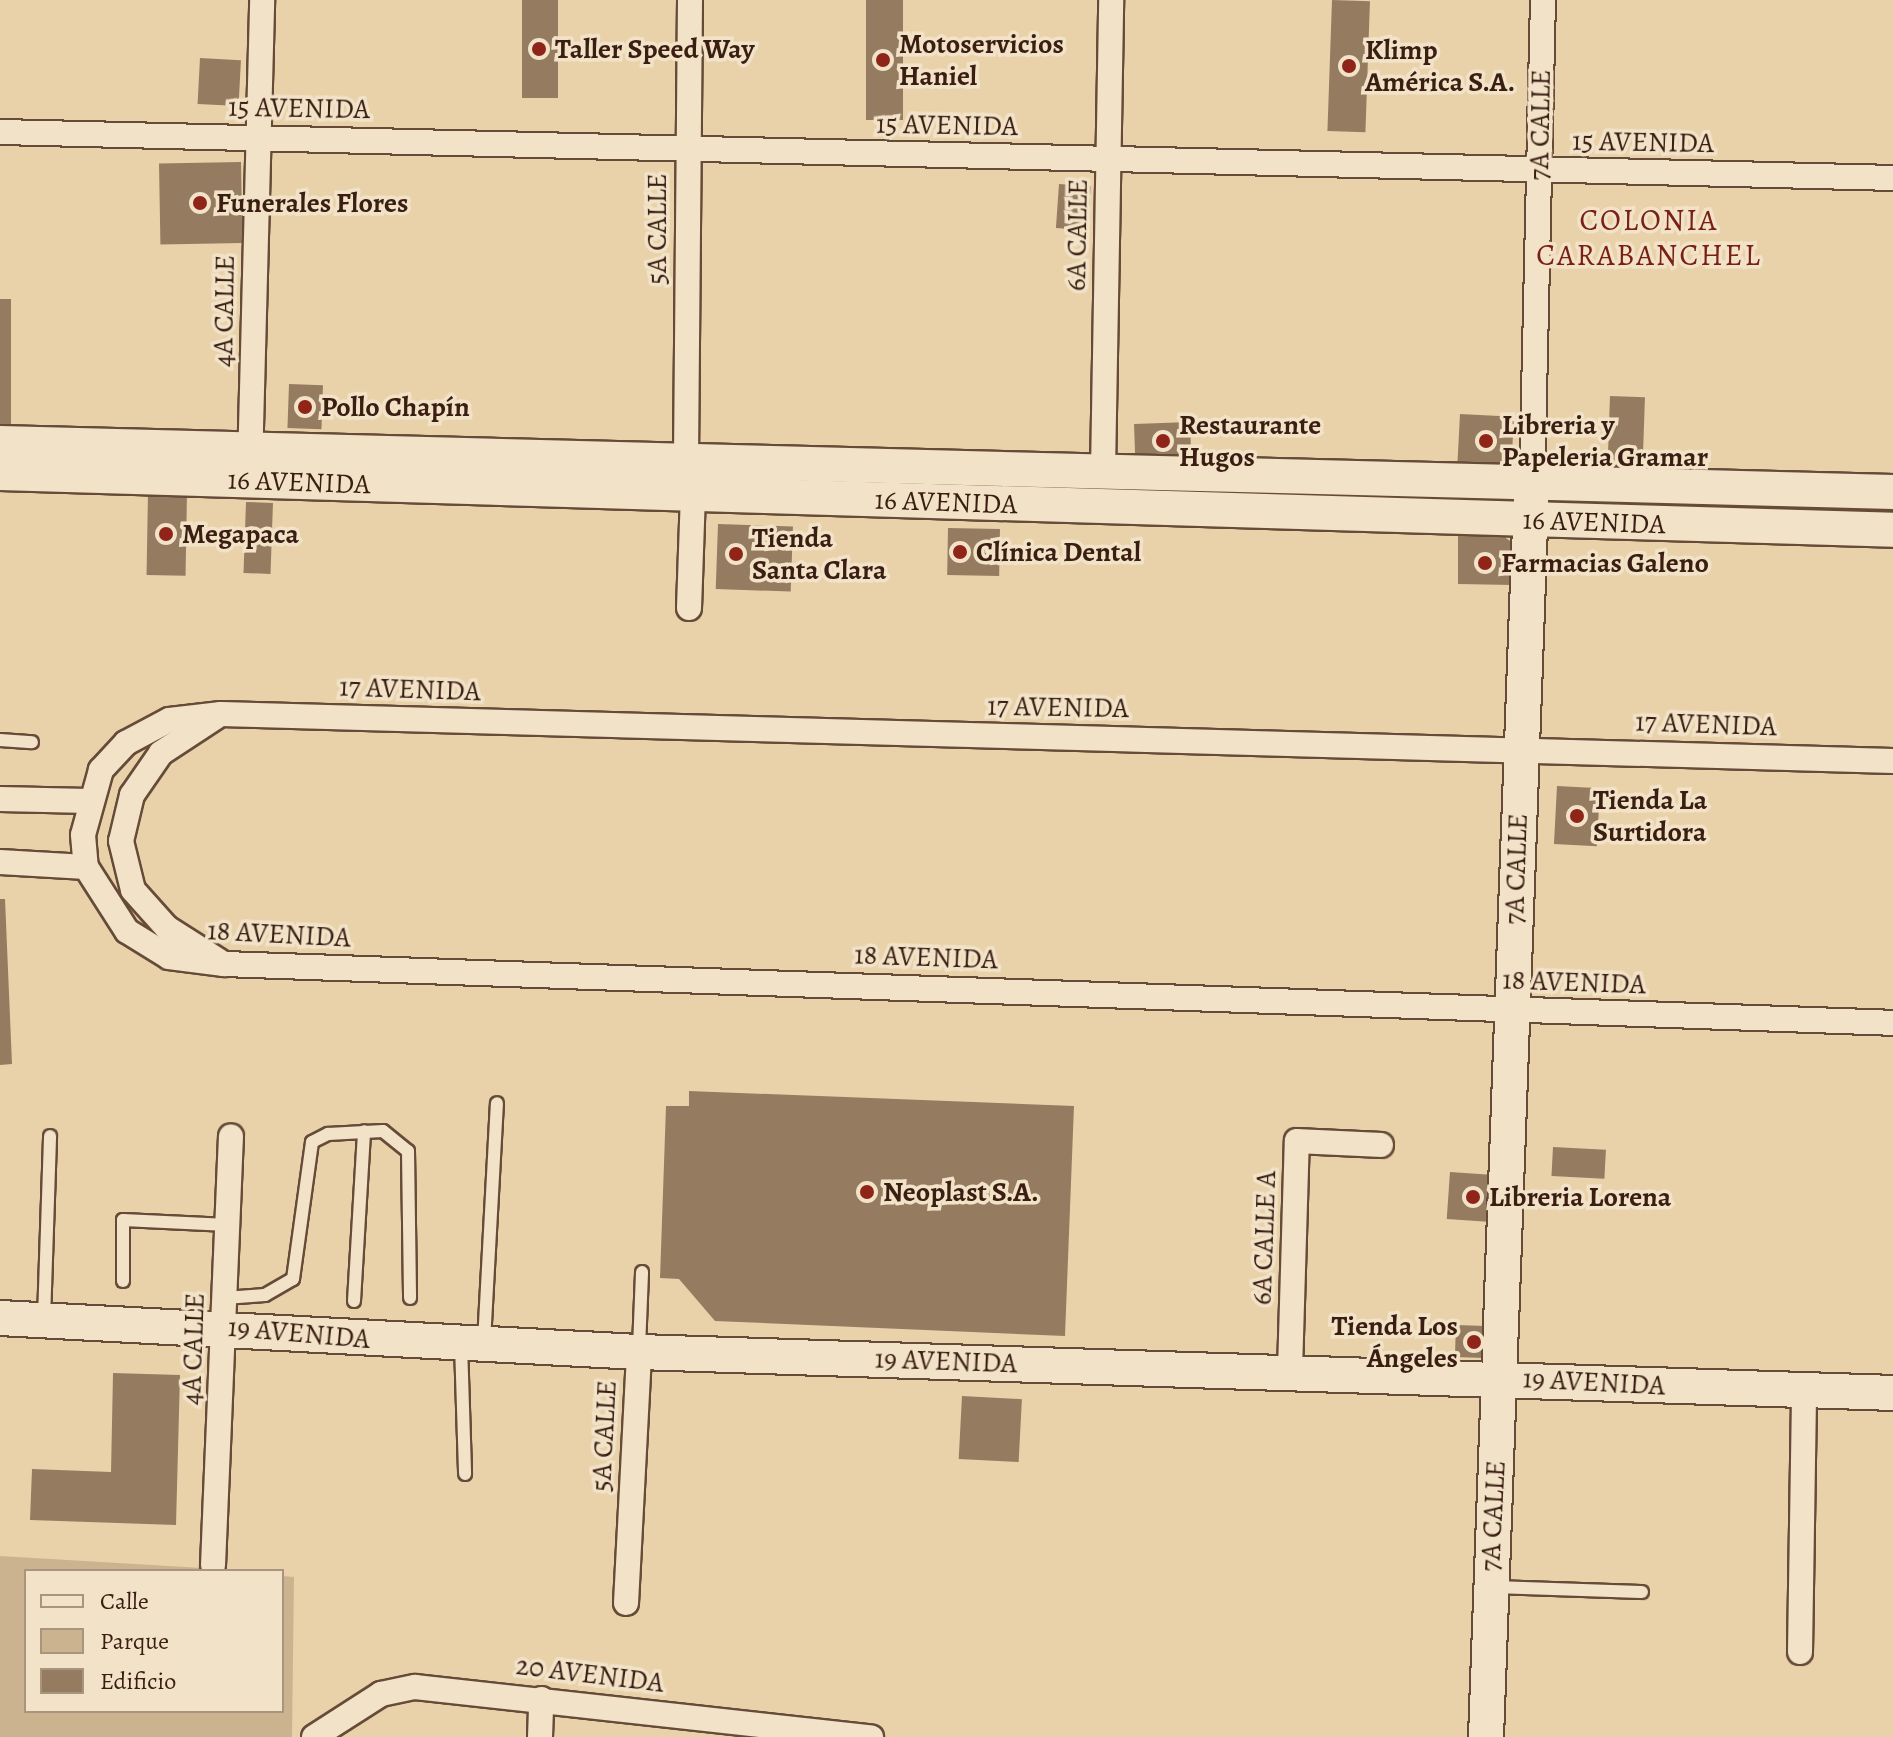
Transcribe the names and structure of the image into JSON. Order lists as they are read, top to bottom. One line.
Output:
{"streets":{"main road":["7A CALLE","16 AVENIDA","19 AVENIDA"],"street":["15 AVENIDA","5A CALLE","6A CALLE","4A CALLE","17 AVENIDA","18 AVENIDA","6A CALLE A","20 AVENIDA"]},"crossings":[["15 AVENIDA","7A CALLE"],["15 AVENIDA","5A CALLE"],["15 AVENIDA","6A CALLE"],["15 AVENIDA","4A CALLE"],["7A CALLE","16 AVENIDA"],["7A CALLE","17 AVENIDA"],["7A CALLE","18 AVENIDA"],["7A CALLE","19 AVENIDA"],["5A CALLE","16 AVENIDA"],["5A CALLE","19 AVENIDA"],["6A CALLE","16 AVENIDA"],["4A CALLE","16 AVENIDA"],["4A CALLE","19 AVENIDA"],["17 AVENIDA","18 AVENIDA"],["6A CALLE A","19 AVENIDA"]],"districts":["COLONIA CARABANCHEL"],"places":["Taller Speed Way","Motoservicios Haniel","Klimp América S.A.","Funerales Flores","Pollo Chapín","Restaurante Hugos","Libreria y Papeleria Gramar","Megapaca","Clínica Dental","Tienda Santa Clara","Farmacias Galeno","Tienda La Surtidora","Neoplast S.A.","Libreria Lorena","Tienda Los Ángeles"],"legend":["Calle","Parque","Edificio"]}
